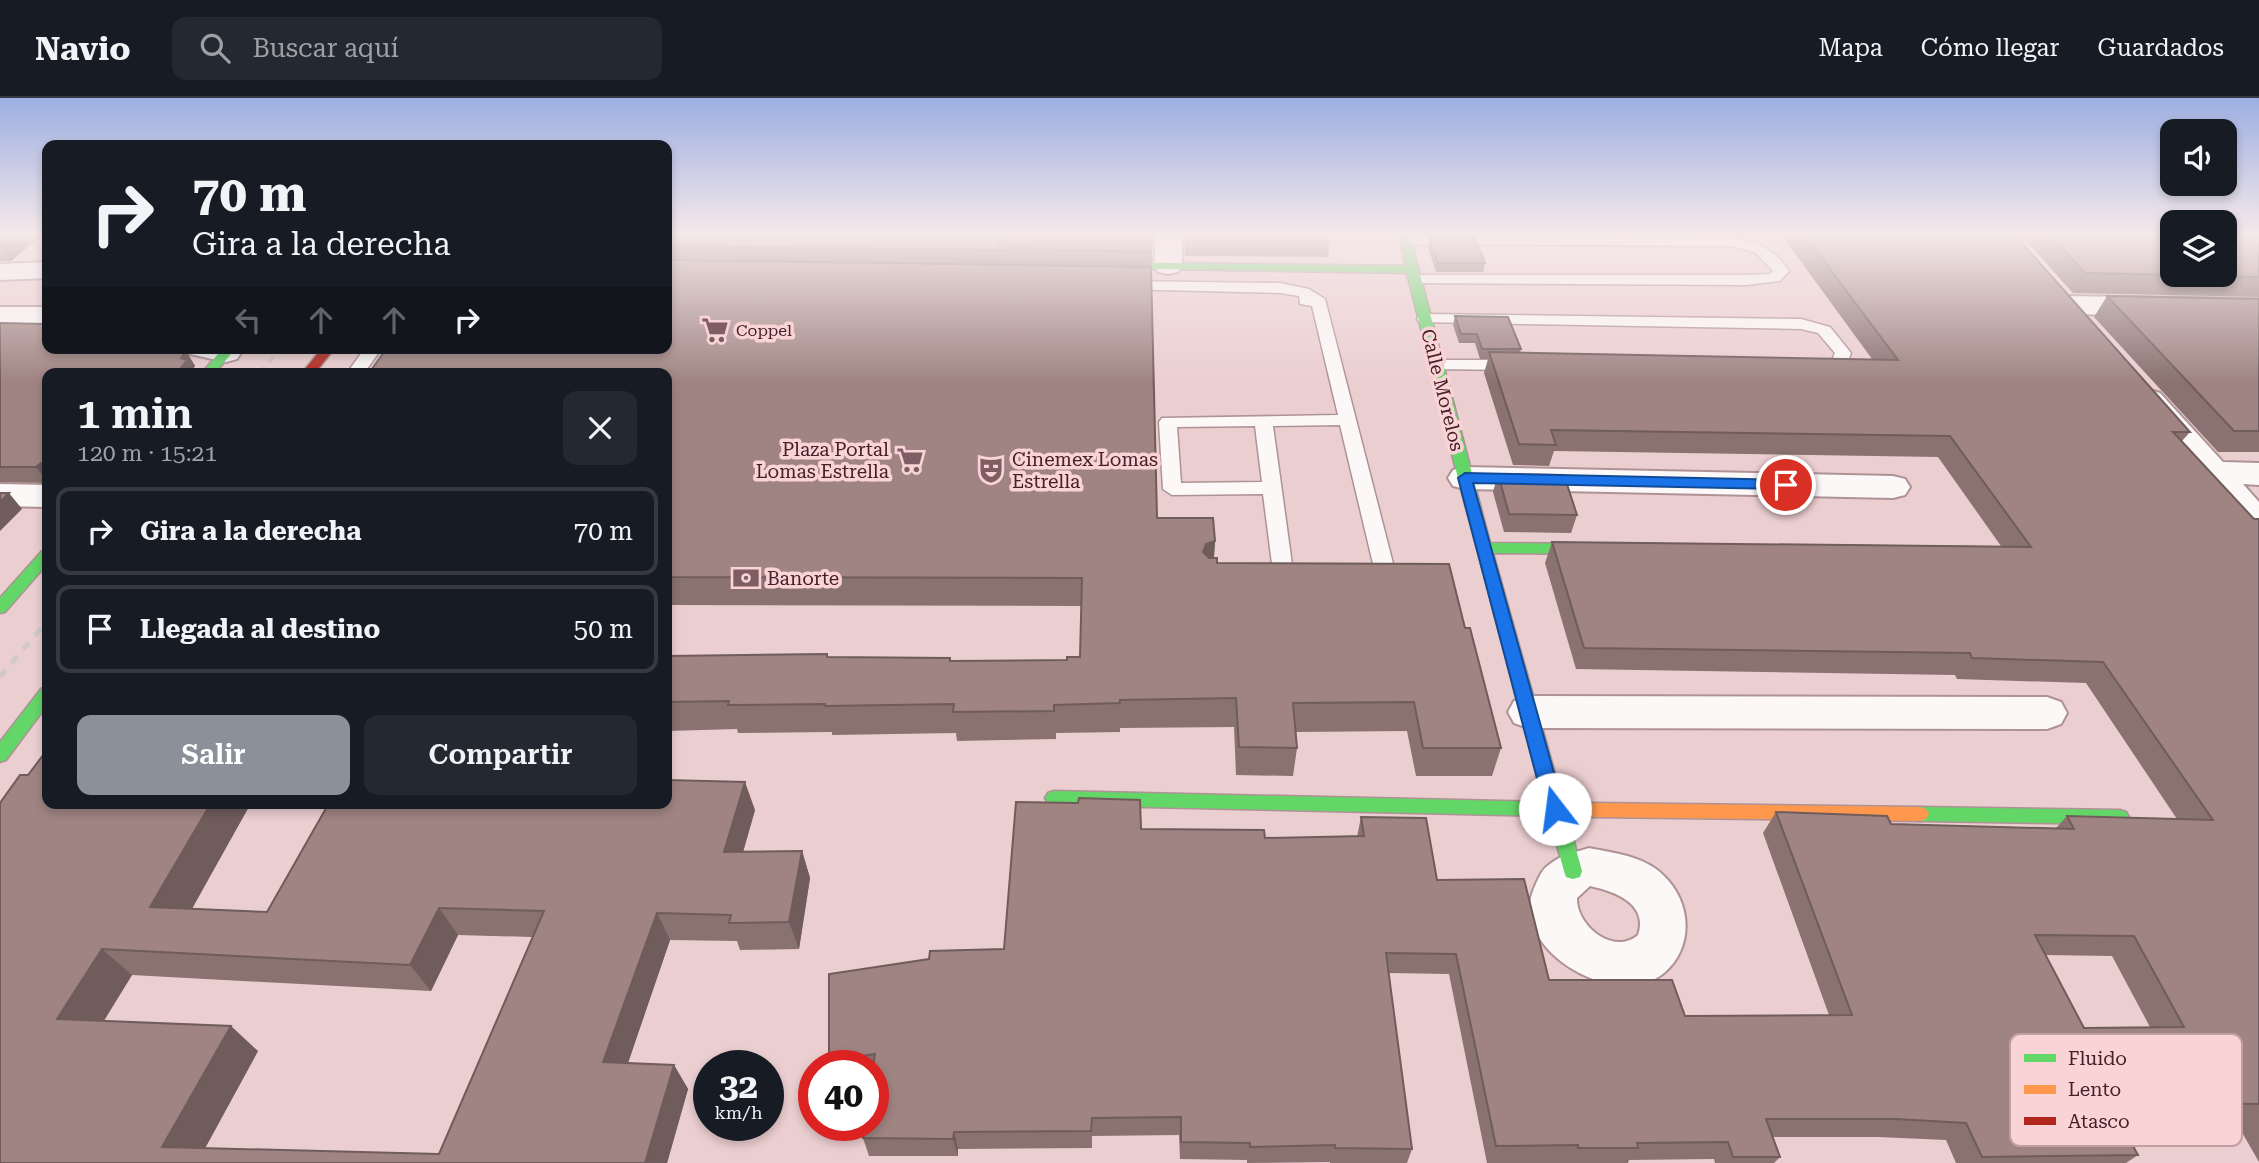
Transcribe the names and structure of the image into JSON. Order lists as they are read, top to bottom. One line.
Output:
{"streets":{"street":["Calle Morelos"]},"places":{"supermarket":["Coppel","Plaza Portal Lomas Estrella"],"theatre":["Cinemex Lomas Estrella"],"bank":["Banorte"]},"legend":["Fluido","Lento","Atasco"],"page":{"header":"Navio","search":"Buscar aquí","nav":["Mapa","Cómo llegar","Guardados"],"turn":["70 m","Gira a la derecha"],"heading":["1 min","120 m · 15:21"],"list":[{"name":"Gira a la derecha","value":"70 m"},{"name":"Llegada al destino","value":"50 m"}],"buttons":["Salir","Compartir"],"speed":"32 km/h","limit":"40"}}
